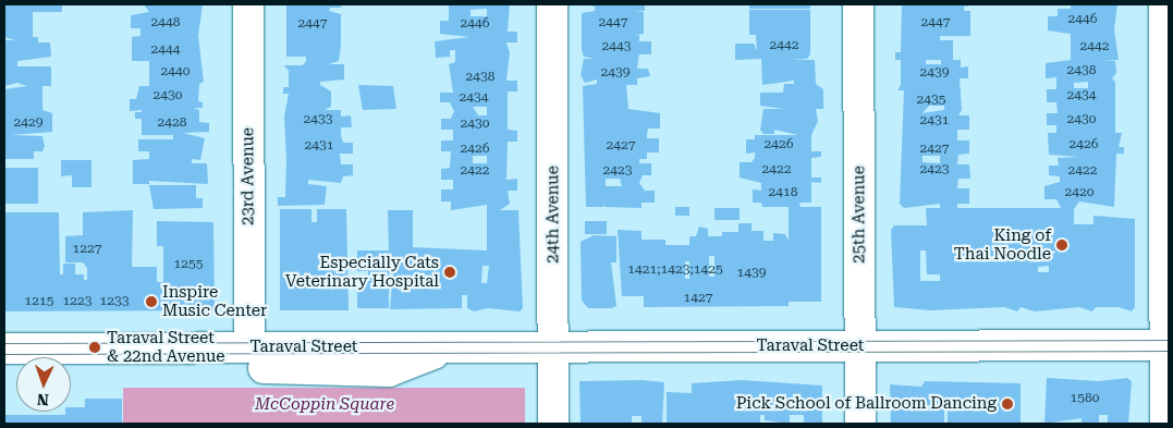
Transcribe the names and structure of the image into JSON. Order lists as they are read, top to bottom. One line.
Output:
{"streets":{"street":["23rd Avenue","24th Avenue","25th Avenue","Taraval Street"]},"crossings":[["23rd Avenue","Taraval Street"],["24th Avenue","Taraval Street"],["25th Avenue","Taraval Street"]],"parks":["McCoppin Square"],"places":["King of Thai Noodle","Especially Cats Veterinary Hospital","Inspire Music Center","Taraval Street & 22nd Avenue","Pick School of Ballroom Dancing"],"house_numbers":["2446","2448","2447","2447","2447","2446","2442","2443","2442","2444","2438","2440","2439","2439","2438","2430","2434","2434","2435","2433","2430","2431","2429","2428","2430","2426","2426","2431","2427","2426","2427","2422","2423","2422","2423","2422","2418","2420","1227","1255","1421;1423;1425","1439","1427","1215","1223","1233","1580"],"north":"bottom"}
